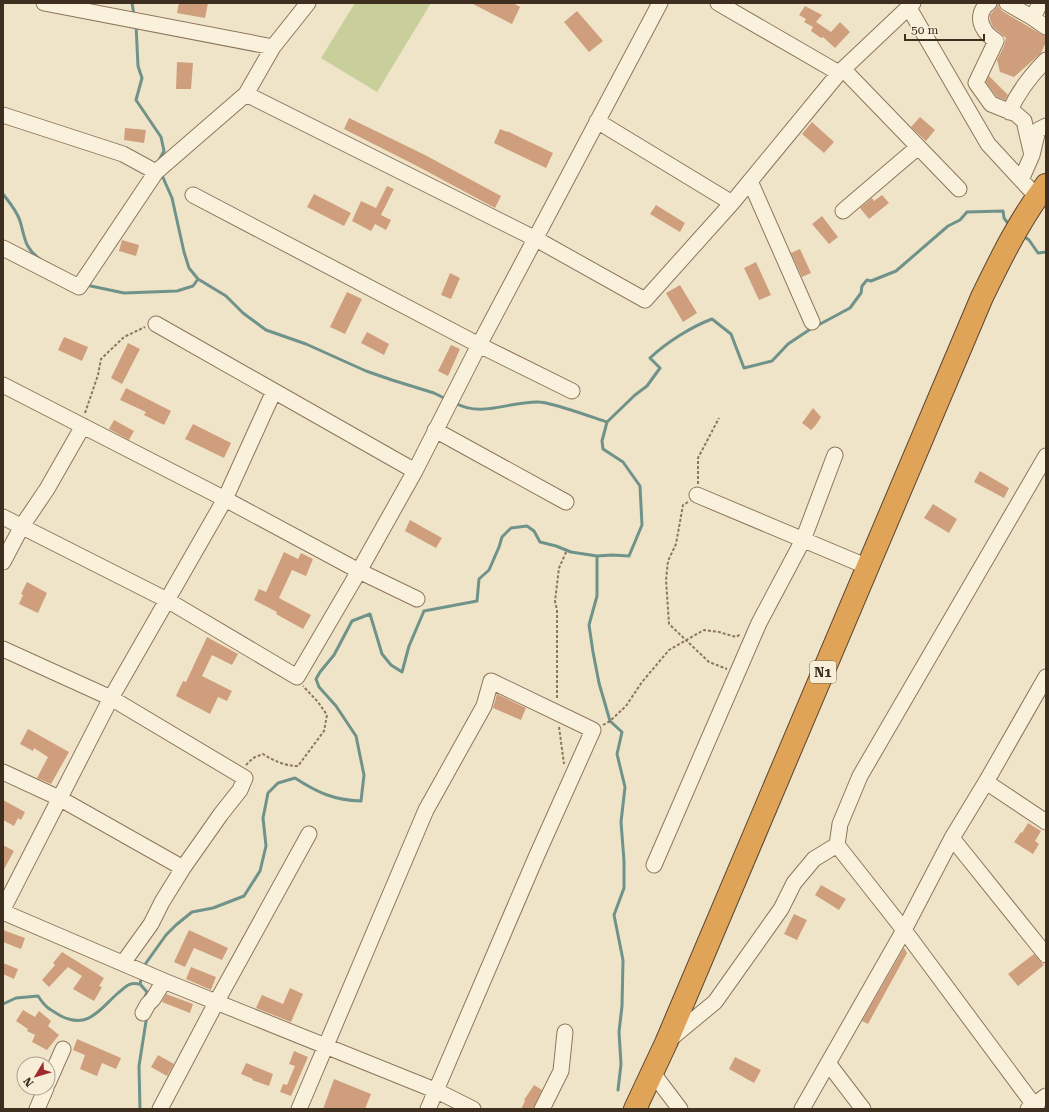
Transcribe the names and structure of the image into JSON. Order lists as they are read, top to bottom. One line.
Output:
{"streets":{"highway":["N1"]},"scale_bar":"50 m","north":"bottom left"}
